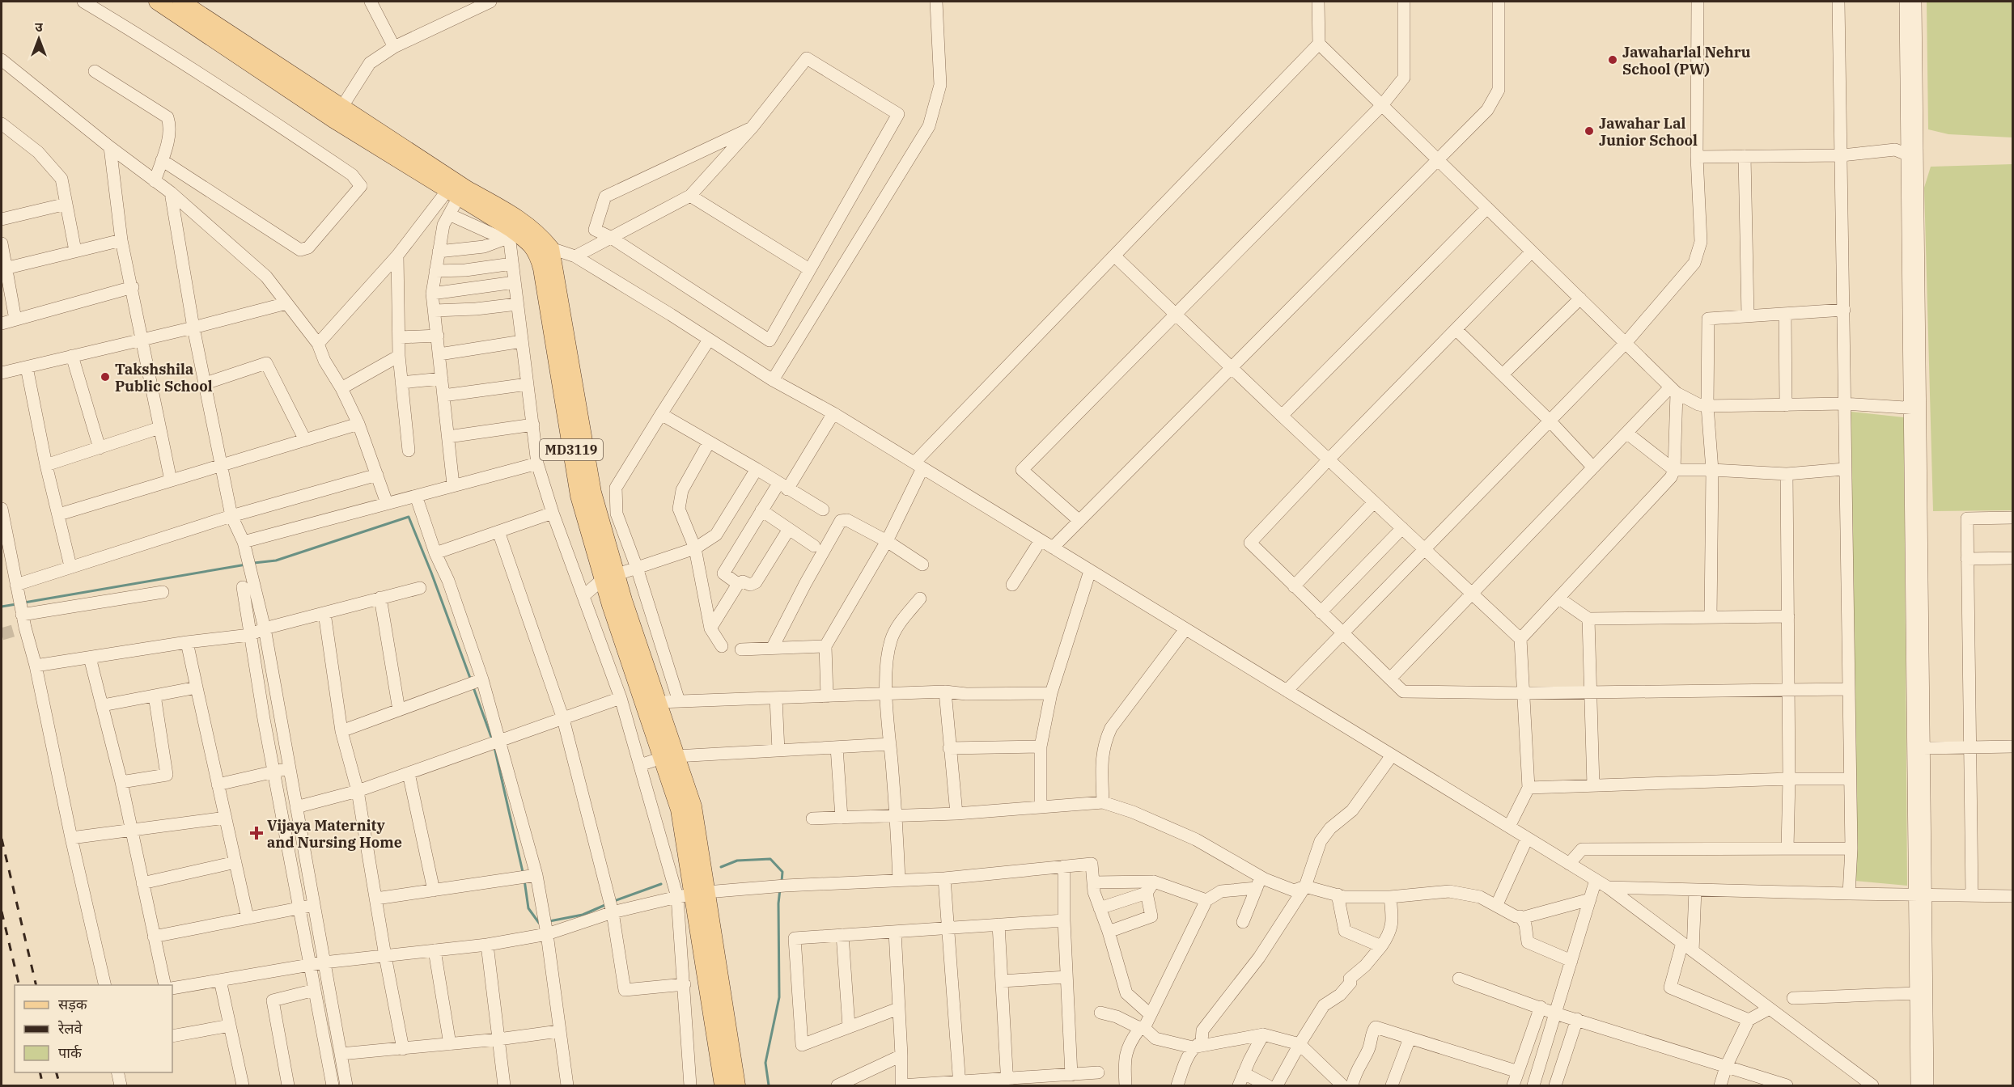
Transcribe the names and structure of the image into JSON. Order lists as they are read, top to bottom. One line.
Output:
{"streets":{"main road":["MD3119"]},"places":{"other":["Jawaharlal Nehru School (PW)","Jawahar Lal Junior School","Takshshila Public School"],"health":["Vijaya Maternity and Nursing Home"]},"legend":["सड़क","रेलवे","पार्क"],"north":"top"}
